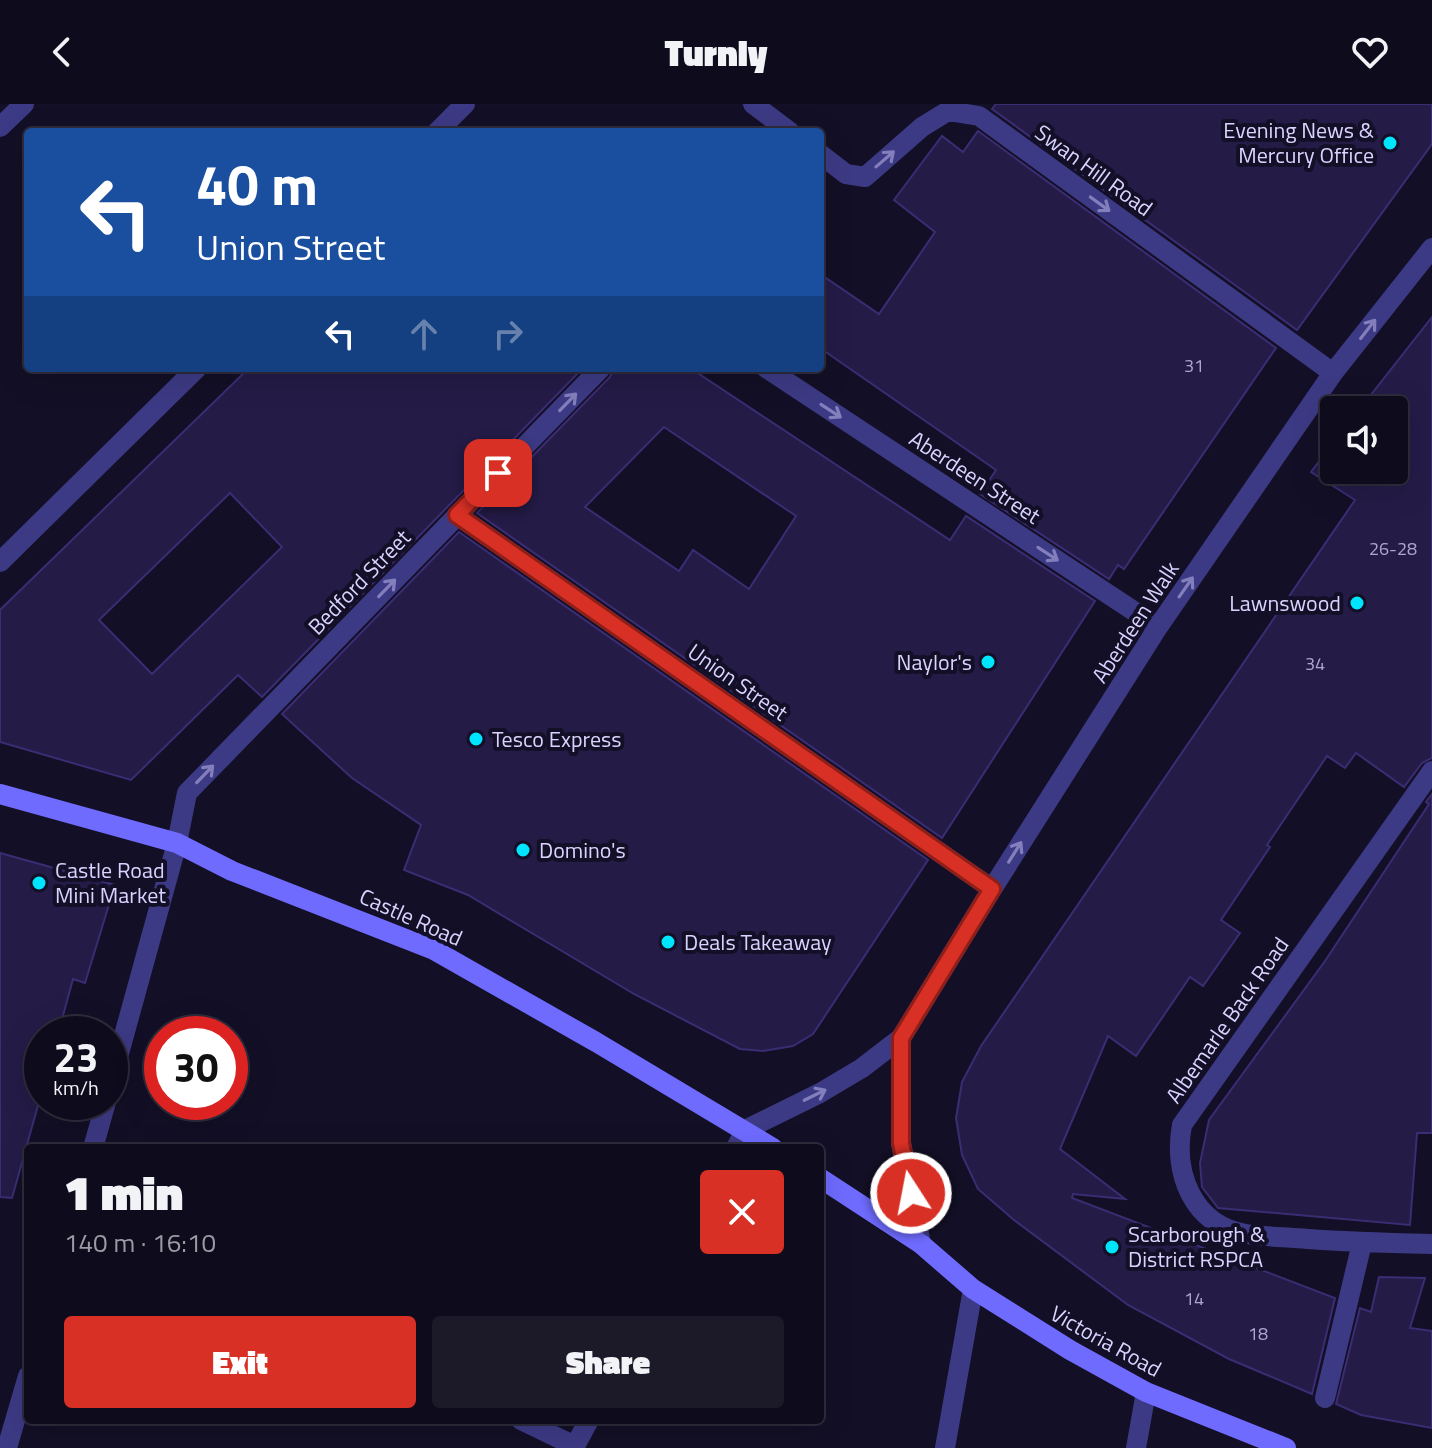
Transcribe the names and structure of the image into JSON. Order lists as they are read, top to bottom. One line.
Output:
{"streets":{"main road":["Castle Road","Victoria Road"],"street":["Swan Hill Road","Aberdeen Street","Bedford Street","Aberdeen Walk","Union Street","Albemarle Back Road"]},"crossings":[["Swan Hill Road","Aberdeen Walk"],["Aberdeen Street","Aberdeen Walk"],["Bedford Street","Union Street"],["Bedford Street","Castle Road"],["Aberdeen Walk","Union Street"],["Aberdeen Walk","Castle Road"]],"one_way":["Swan Hill Road","Aberdeen Street","Bedford Street","Aberdeen Walk"],"places":["Evening News & Mercury Office","Lawnswood","Naylor's","Tesco Express","Domino's","Castle Road Mini Market","Deals Takeaway","Scarborough & District RSPCA"],"house_numbers":["31","26-28","34","14","18"],"page":{"header":"Turnly","turn":["40 m","Union Street"],"speed":"23 km/h","limit":"30","heading":["1 min","140 m · 16:10"],"buttons":["Exit","Share"]}}
